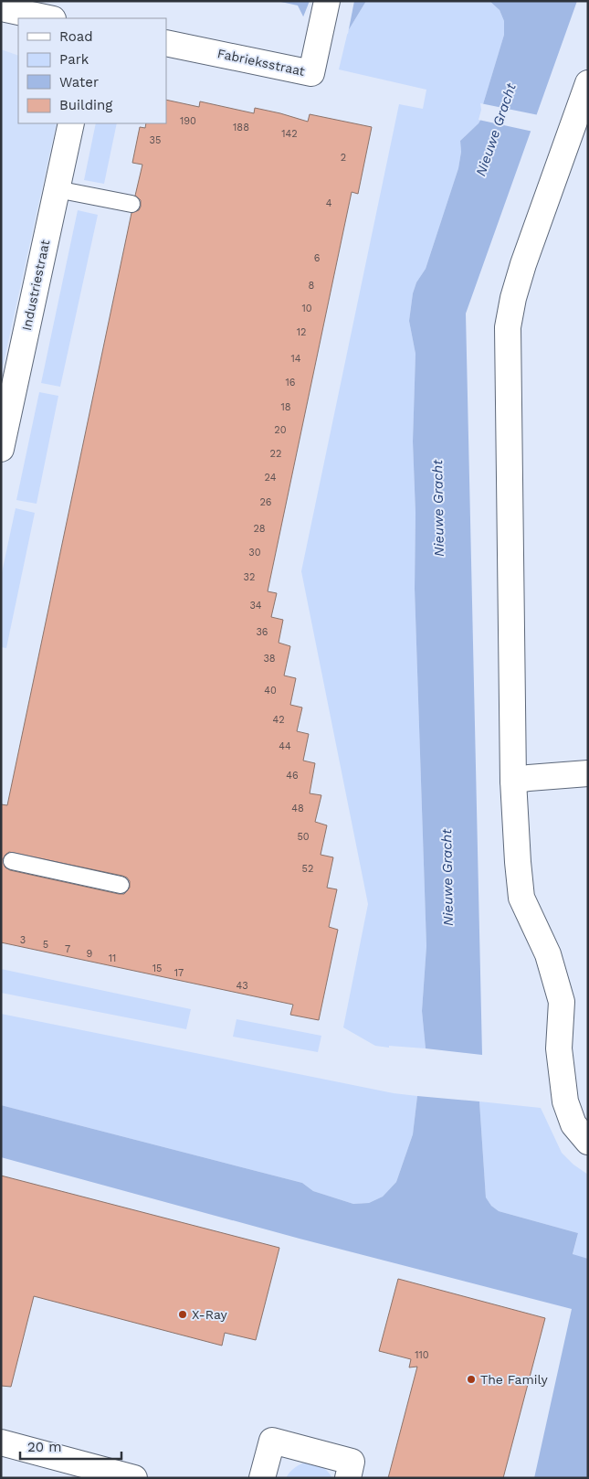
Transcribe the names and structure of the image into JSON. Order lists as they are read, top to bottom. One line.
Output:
{"streets":{"street":["Fabrieksstraat","Industriestraat"]},"water":["Nieuwe Gracht"],"places":["X-Ray","The Family"],"house_numbers":["190","188","142","35","2","4","6","8","10","12","14","16","18","20","22","24","26","28","30","32","34","36","38","40","42","44","46","48","50","52","3","5","7","9","11","15","17","43","110"],"legend":["Road","Park","Water","Building"],"scale_bar":"20 m"}
